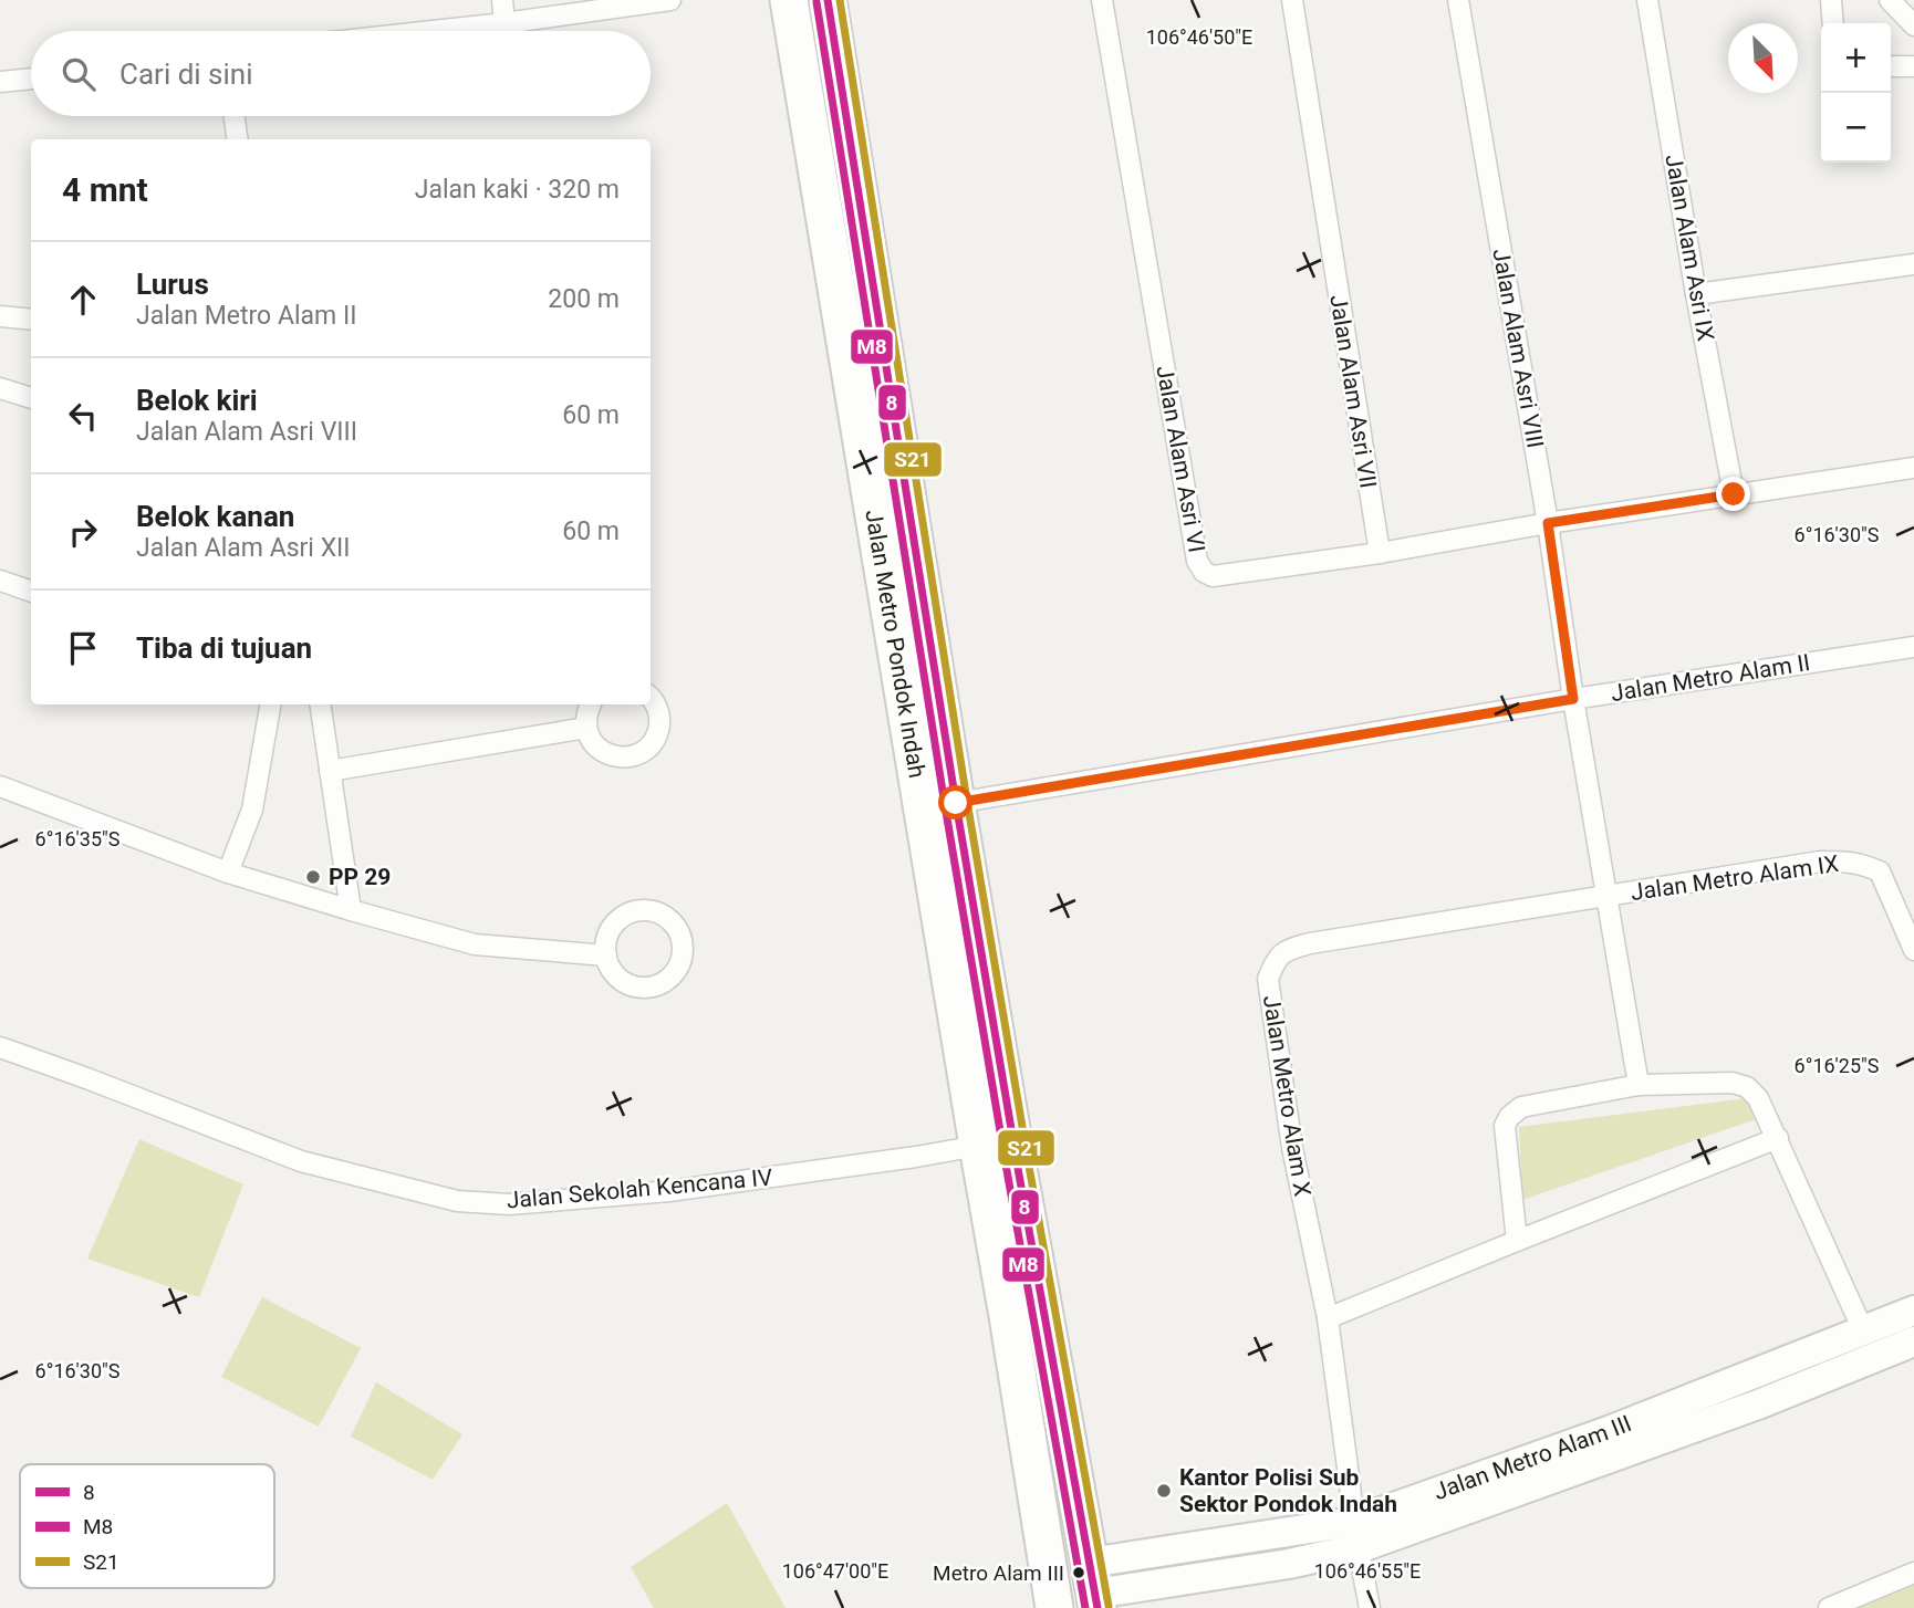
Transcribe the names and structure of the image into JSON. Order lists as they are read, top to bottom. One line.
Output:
{"streets":{"highway":["Jalan Metro Pondok Indah"],"street":["Jalan Alam Asri IX","Jalan Alam Asri VIII","Jalan Alam Asri VII","Jalan Alam Asri VI","Jalan Metro Alam II","Jalan Metro Alam IX","Jalan Metro Alam X","Jalan Sekolah Kencana IV","Jalan Metro Alam III"]},"crossings":[["Jalan Alam Asri IX","Jalan Alam Asri VI"],["Jalan Alam Asri VIII","Jalan Alam Asri VI"],["Jalan Alam Asri VIII","Jalan Metro Alam II"],["Jalan Alam Asri VII","Jalan Alam Asri VI"],["Jalan Metro Pondok Indah","Jalan Metro Alam II"],["Jalan Metro Pondok Indah","Jalan Sekolah Kencana IV"],["Jalan Metro Pondok Indah","Jalan Metro Alam III"],["Jalan Metro Alam IX","Jalan Metro Alam X"],["Jalan Metro Alam X","Jalan Metro Alam III"]],"places":["PP 29","Kantor Polisi Sub Sektor Pondok Indah","Metro Alam III"],"lines":["transit line 8","transit line S21","transit line M8"],"legend":["8","M8","S21"],"north":"bottom right","page":{"map_buttons":["+","−"],"search":"Cari di sini","heading":["4 mnt","Jalan kaki · 320 m"],"list":[["Lurus","Jalan Metro Alam II","200 m"],["Belok kiri","Jalan Alam Asri VIII","60 m"],["Belok kanan","Jalan Alam Asri XII","60 m"],"Tiba di tujuan"]},"coordinates":["106°46'50\"E","6°16'30\"S","6°16'35\"S","6°16'25\"S","106°47'00\"E","106°46'55\"E"]}
